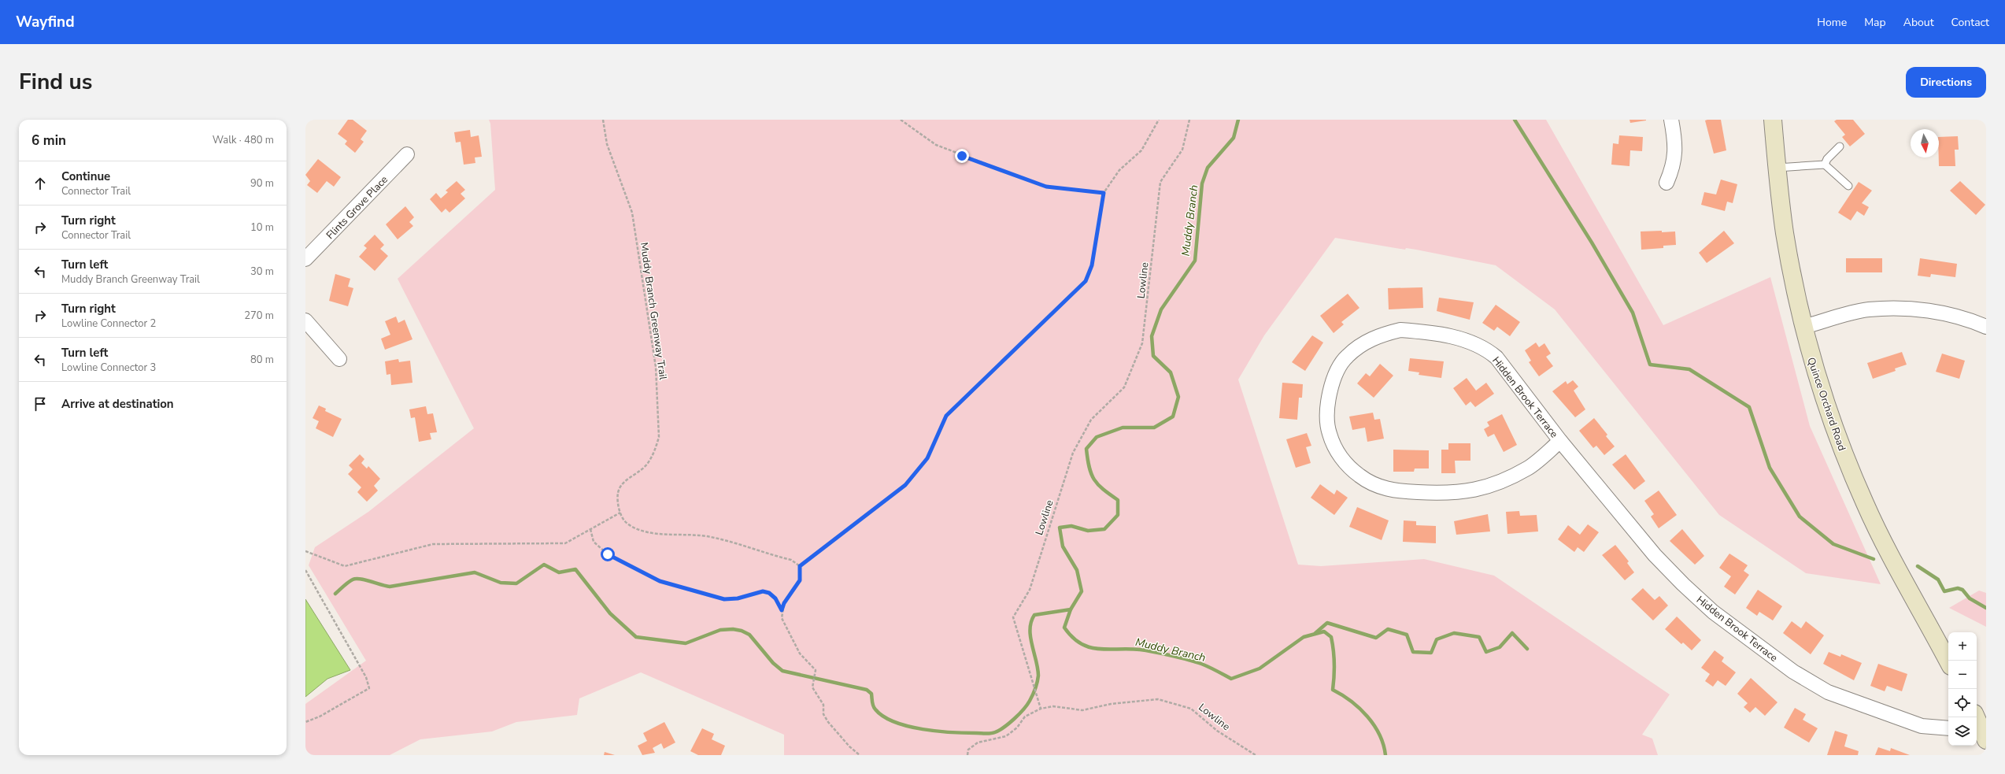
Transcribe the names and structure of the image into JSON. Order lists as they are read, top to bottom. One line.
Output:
{"streets":{"street":["Flints Grove Place","Hidden Brook Terrace","Quince Orchard Road"],"path":["Lowline","Muddy Branch Greenway Trail"]},"water":["Muddy Branch"],"north":"bottom","page":{"header":"Wayfind","nav":["Home","Map","About","Contact"],"title":"Find us","buttons":"Directions","heading":["6 min","Walk · 480 m"],"list":[["Continue","Connector Trail","90 m"],["Turn right","Connector Trail","10 m"],["Turn left","Muddy Branch Greenway Trail","30 m"],["Turn right","Lowline Connector 2","270 m"],["Turn left","Lowline Connector 3","80 m"],"Arrive at destination"],"map_buttons":["+","−"]}}
